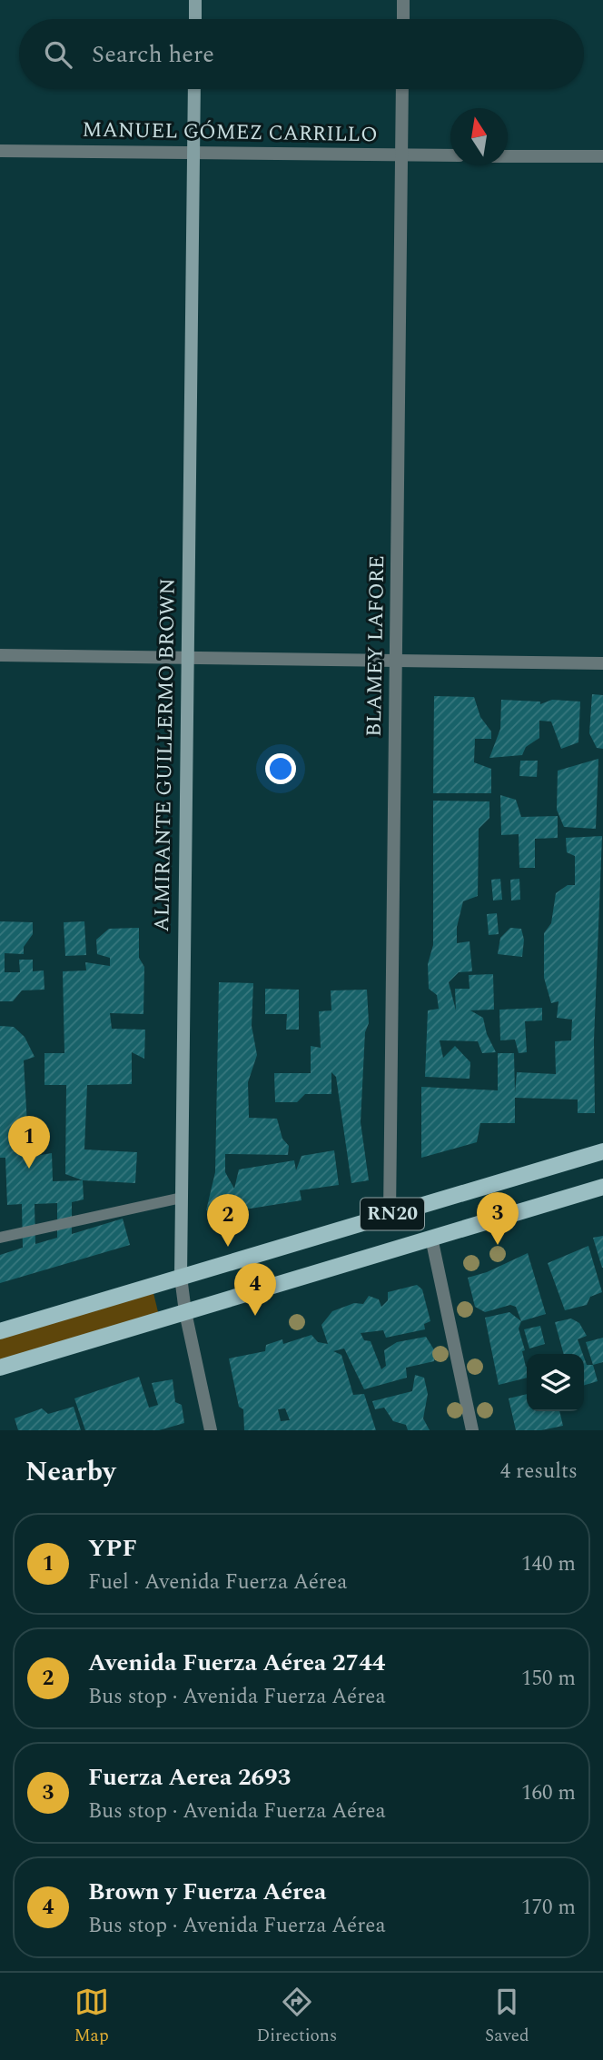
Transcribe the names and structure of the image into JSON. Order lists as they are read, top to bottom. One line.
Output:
{"streets":{"main road":["RN20"],"street":["MANUEL GÓMEZ CARRILLO","BLAMEY LAFORE","ALMIRANTE GUILLERMO BROWN"]},"crossings":[["MANUEL GÓMEZ CARRILLO","BLAMEY LAFORE"],["MANUEL GÓMEZ CARRILLO","ALMIRANTE GUILLERMO BROWN"],["BLAMEY LAFORE","RN20"],["ALMIRANTE GUILLERMO BROWN","RN20"]],"north":"top","page":{"search":"Search here","pins":["1","3","2","4"],"heading":["Nearby","4 results"],"list":[{"mark":"1","name":"YPF","note":"Fuel · Avenida Fuerza Aérea","value":"140 m"},{"mark":"2","name":"Avenida Fuerza Aérea 2744","note":"Bus stop · Avenida Fuerza Aérea","value":"150 m"},{"mark":"3","name":"Fuerza Aerea 2693","note":"Bus stop · Avenida Fuerza Aérea","value":"160 m"},{"mark":"4","name":"Brown y Fuerza Aérea","note":"Bus stop · Avenida Fuerza Aérea","value":"170 m"}],"nav":["Map","Directions","Saved"]}}
